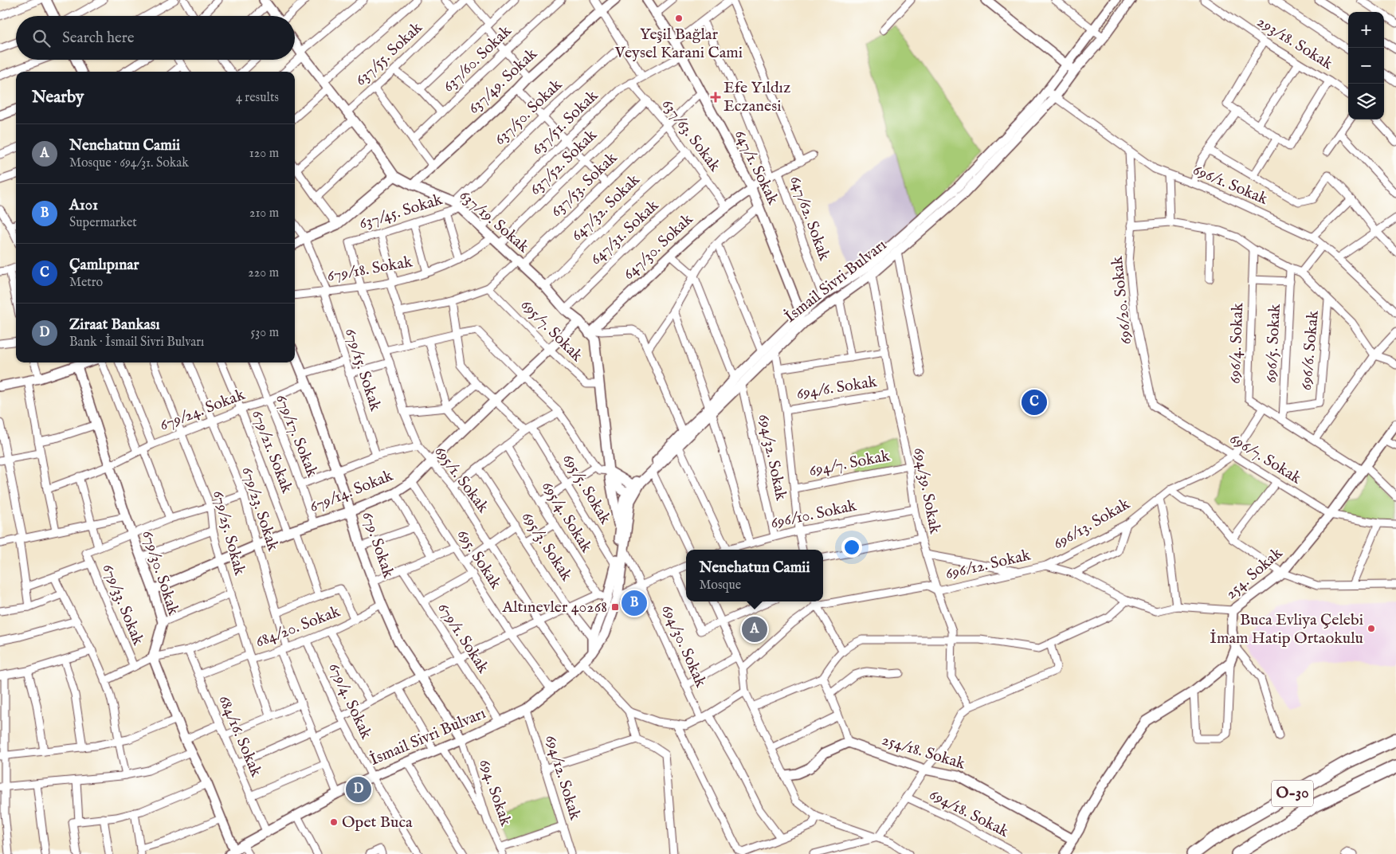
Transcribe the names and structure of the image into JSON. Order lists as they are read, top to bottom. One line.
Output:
{"streets":{"highway":["O-30"],"street":["293/18. Sokak","637/55. Sokak","637/60. Sokak","637/49. Sokak","637/50. Sokak","637/51. Sokak","637/63. Sokak","637/52. Sokak","647/1. Sokak","637/53. Sokak","696/1. Sokak","647/32. Sokak","637/45. Sokak","647/62. Sokak","637/19. Sokak","647/31. Sokak","647/30. Sokak","679/18. Sokak","İsmail Sivri Bulvarı","696/20. Sokak","695/7. Sokak","696/4. Sokak","696/5. Sokak","696/6. Sokak","679/15. Sokak","694/6. Sokak","679/24. Sokak","679/17. Sokak","679/21. Sokak","694/32. Sokak","696/7. Sokak","694/7. Sokak","695/1. Sokak","695/5. Sokak","694/39. Sokak","679/14. Sokak","679/23. Sokak","696/10. Sokak","695/4. Sokak","696/13. Sokak","679/25. Sokak","679. Sokak","695/3. Sokak","695. Sokak","696/12. Sokak","679/30. Sokak","254. Sokak","679/33. Sokak","684/20. Sokak","679/1. Sokak","694/30. Sokak","679/4. Sokak","684/16. Sokak","254/18. Sokak","694/12. Sokak","694. Sokak","694/18. Sokak"]},"crossings":[["637/55. Sokak","637/19. Sokak"],["637/49. Sokak","637/19. Sokak"],["637/50. Sokak","637/45. Sokak"],["637/50. Sokak","637/19. Sokak"],["637/51. Sokak","637/63. Sokak"],["637/51. Sokak","647/1. Sokak"],["637/51. Sokak","637/19. Sokak"],["637/63. Sokak","637/52. Sokak"],["637/63. Sokak","637/53. Sokak"],["637/63. Sokak","647/32. Sokak"],["637/63. Sokak","647/31. Sokak"],["637/63. Sokak","647/30. Sokak"],["637/52. Sokak","637/19. Sokak"],["637/52. Sokak","679/18. Sokak"],["647/1. Sokak","637/53. Sokak"],["647/1. Sokak","647/30. Sokak"],["647/1. Sokak","İsmail Sivri Bulvarı"],["637/53. Sokak","637/19. Sokak"],["637/53. Sokak","695/7. Sokak"],["696/1. Sokak","İsmail Sivri Bulvarı"],["696/1. Sokak","696/20. Sokak"],["647/32. Sokak","637/19. Sokak"],["637/45. Sokak","637/19. Sokak"],["637/45. Sokak","695/1. Sokak"],["647/62. Sokak","İsmail Sivri Bulvarı"],["637/19. Sokak","647/31. Sokak"],["637/19. Sokak","647/30. Sokak"],["637/19. Sokak","679/18. Sokak"],["637/19. Sokak","İsmail Sivri Bulvarı"],["637/19. Sokak","695/7. Sokak"],["637/19. Sokak","679/14. Sokak"],["679/18. Sokak","679/15. Sokak"],["679/18. Sokak","695/1. Sokak"],["İsmail Sivri Bulvarı","694/32. Sokak"],["İsmail Sivri Bulvarı","695/1. Sokak"],["İsmail Sivri Bulvarı","695/5. Sokak"],["İsmail Sivri Bulvarı","694/39. Sokak"],["İsmail Sivri Bulvarı","679/23. Sokak"],["İsmail Sivri Bulvarı","695/4. Sokak"],["İsmail Sivri Bulvarı","679. Sokak"],["İsmail Sivri Bulvarı","695/3. Sokak"],["İsmail Sivri Bulvarı","695. Sokak"],["İsmail Sivri Bulvarı","679/1. Sokak"],["İsmail Sivri Bulvarı","694/30. Sokak"],["İsmail Sivri Bulvarı","679/4. Sokak"],["İsmail Sivri Bulvarı","684/16. Sokak"],["İsmail Sivri Bulvarı","694/12. Sokak"],["İsmail Sivri Bulvarı","694. Sokak"],["696/20. Sokak","696/7. Sokak"],["695/7. Sokak","679/14. Sokak"],["696/4. Sokak","696/5. Sokak"],["696/4. Sokak","254. Sokak"],["696/5. Sokak","696/6. Sokak"],["694/6. Sokak","694/39. Sokak"],["679/24. Sokak","679/17. Sokak"],["679/24. Sokak","679/21. Sokak"],["679/24. Sokak","679/23. Sokak"],["679/24. Sokak","679/25. Sokak"],["679/24. Sokak","679. Sokak"],["679/24. Sokak","679/30. Sokak"],["679/17. Sokak","679/14. Sokak"],["679/21. Sokak","679/14. Sokak"],["679/21. Sokak","684/20. Sokak"],["694/32. Sokak","696/10. Sokak"],["696/7. Sokak","696/13. Sokak"],["696/7. Sokak","254. Sokak"],["694/7. Sokak","694/39. Sokak"],["695/1. Sokak","679/14. Sokak"],["695/5. Sokak","679/14. Sokak"],["694/39. Sokak","696/10. Sokak"],["694/39. Sokak","696/12. Sokak"],["679/14. Sokak","679/23. Sokak"],["679/14. Sokak","679/25. Sokak"],["679/14. Sokak","679. Sokak"],["679/14. Sokak","695. Sokak"],["679/14. Sokak","679/30. Sokak"],["679/23. Sokak","684/20. Sokak"],["696/13. Sokak","696/12. Sokak"],["679/25. Sokak","684/20. Sokak"],["679. Sokak","684/20. Sokak"],["679. Sokak","694. Sokak"],["696/12. Sokak","254. Sokak"],["684/20. Sokak","679/4. Sokak"],["684/20. Sokak","684/16. Sokak"]],"places":{"other":["Yeşil Bağlar Veysel Karani Cami","Buca Evliya Çelebi İmam Hatip Ortaokulu","Opet Buca"],"health":["Efe Yıldız Eczanesi"],"transit":["Altınevler 40268"]},"page":{"map_buttons":["+","−"],"search":"Search here","heading":["Nearby","4 results"],"list":[{"mark":"A","name":"Nenehatun Camii","note":"Mosque · 694/31. Sokak","value":"120 m"},{"mark":"B","name":"A101","note":"Supermarket","value":"210 m"},{"mark":"C","name":"Çamlıpınar","note":"Metro","value":"220 m"},{"mark":"D","name":"Ziraat Bankası","note":"Bank · İsmail Sivri Bulvarı","value":"530 m"}],"pins":["C","B","A","D"],"popup":["Nenehatun Camii","Mosque"]}}
